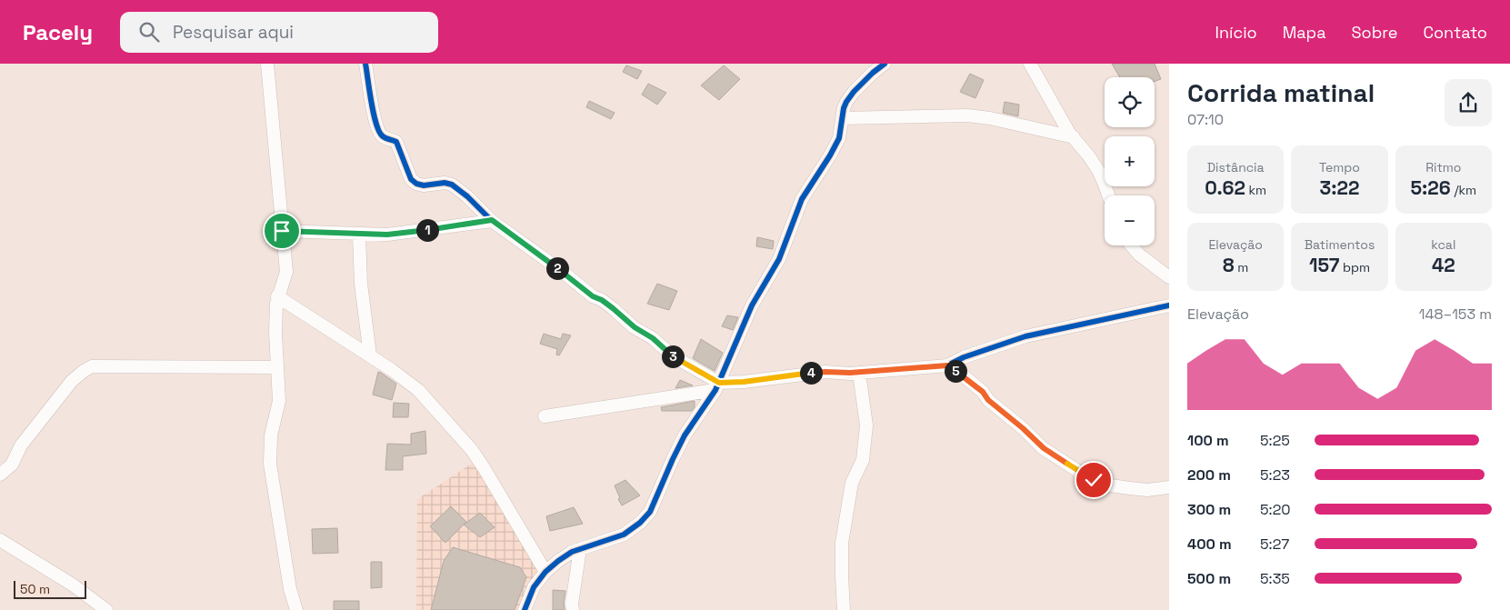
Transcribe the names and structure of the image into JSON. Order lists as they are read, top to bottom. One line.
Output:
{"scale_bar":"50 m","page":{"header":"Pacely","search":"Pesquisar aqui","nav":["Início","Mapa","Sobre","Contato"],"heading":["Corrida matinal","07:10"],"map_buttons":["+","−"],"stats":[["Distância","0.62 km"],["Tempo","3:22"],["Ritmo","5:26 /km"],["Elevação","8 m"],["Batimentos","157 bpm"],["kcal","42"]],"pins":["1","2","3","5","4"],"chart":["Elevação","148–153 m"],"list":[{"name":"100 m","note":"5:25"},{"name":"200 m","note":"5:23"},{"name":"300 m","note":"5:20"},{"name":"400 m","note":"5:27"},{"name":"500 m","note":"5:35"}],"scale":"50 m"}}
